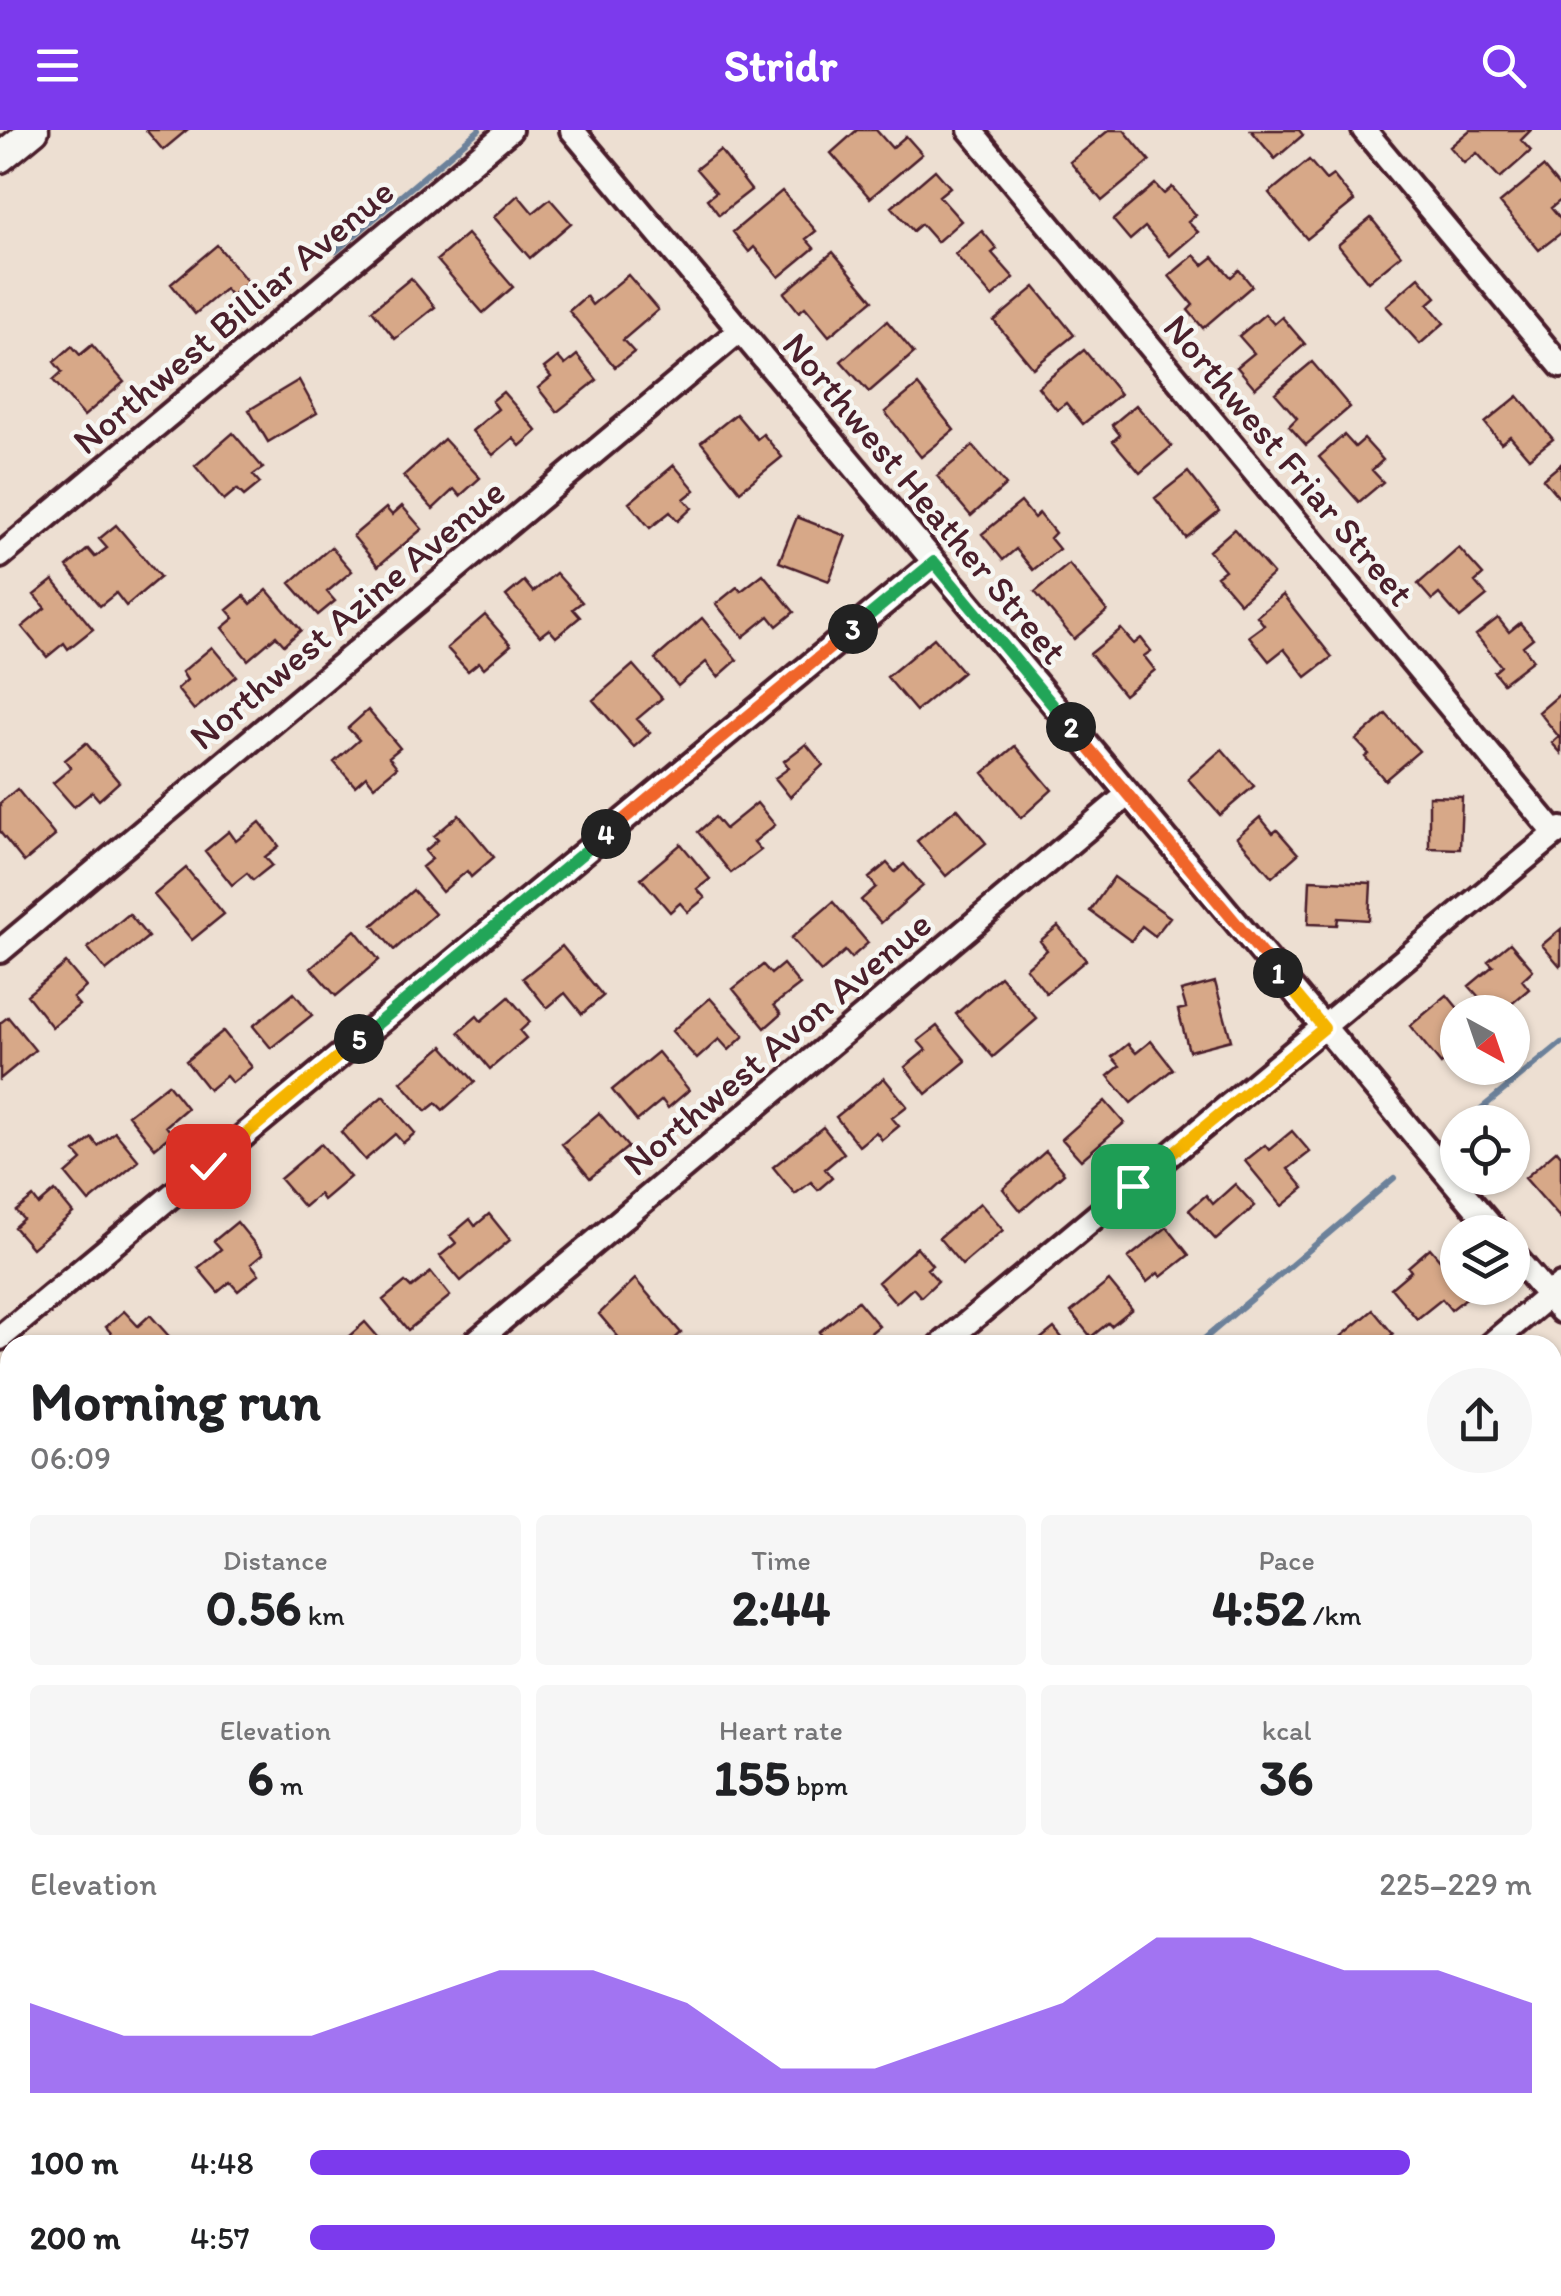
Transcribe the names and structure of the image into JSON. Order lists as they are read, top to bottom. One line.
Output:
{"streets":{"street":["Northwest Billiar Avenue","Northwest Friar Street","Northwest Heather Street","Northwest Azine Avenue","Northwest Avon Avenue"]},"crossings":[["Northwest Heather Street","Northwest Azine Avenue"],["Northwest Heather Street","Northwest Avon Avenue"]],"north":"bottom right","page":{"header":"Stridr","pins":["3","2","4","1","5"],"heading":["Morning run","06:09"],"stats":[["Distance","0.56 km"],["Time","2:44"],["Pace","4:52 /km"],["Elevation","6 m"],["Heart rate","155 bpm"],["kcal","36"]],"chart":["Elevation","225–229 m"],"list":[{"name":"100 m","note":"4:48"},{"name":"200 m","note":"4:57"}]}}
